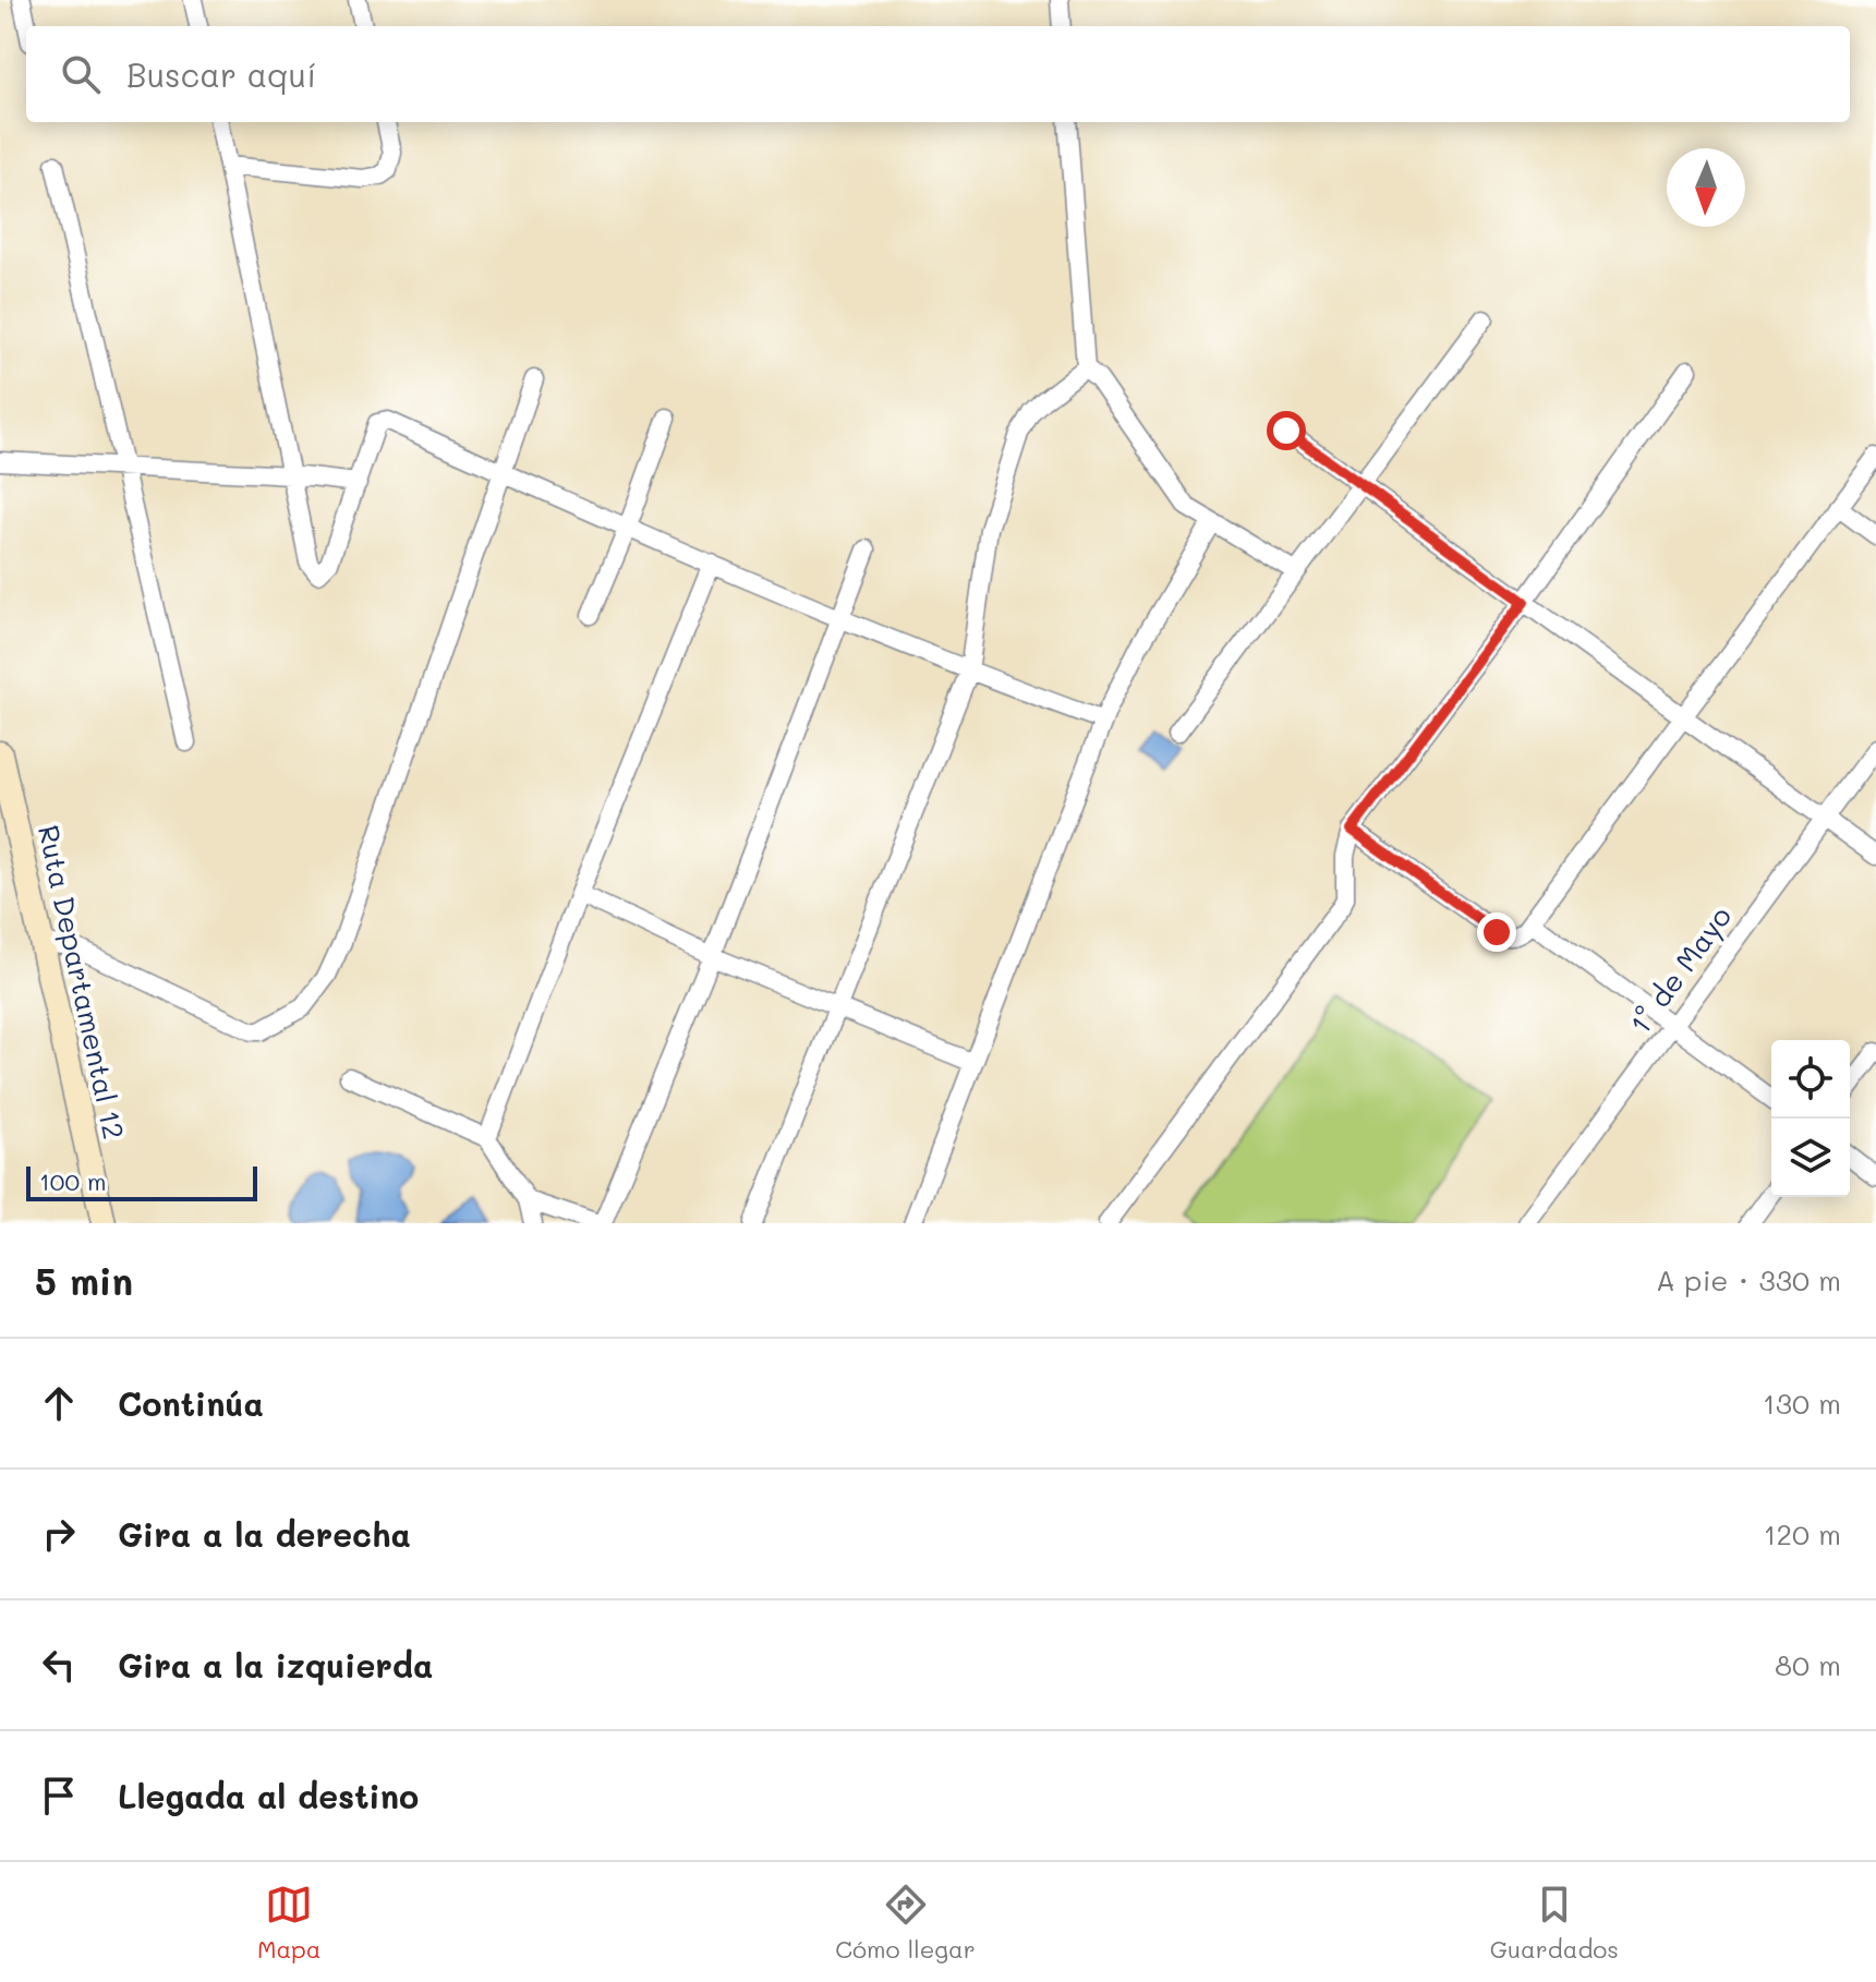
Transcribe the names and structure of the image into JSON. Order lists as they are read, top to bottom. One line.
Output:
{"streets":{"main road":["Ruta Departamental 12"],"street":["1° de Mayo"]},"scale_bar":"100 m","north":"bottom","page":{"search":"Buscar aquí","scale":"100 m","heading":["5 min","A pie · 330 m"],"list":[["Continúa","130 m"],["Gira a la derecha","120 m"],["Gira a la izquierda","80 m"],"Llegada al destino"],"nav":["Mapa","Cómo llegar","Guardados"]}}
